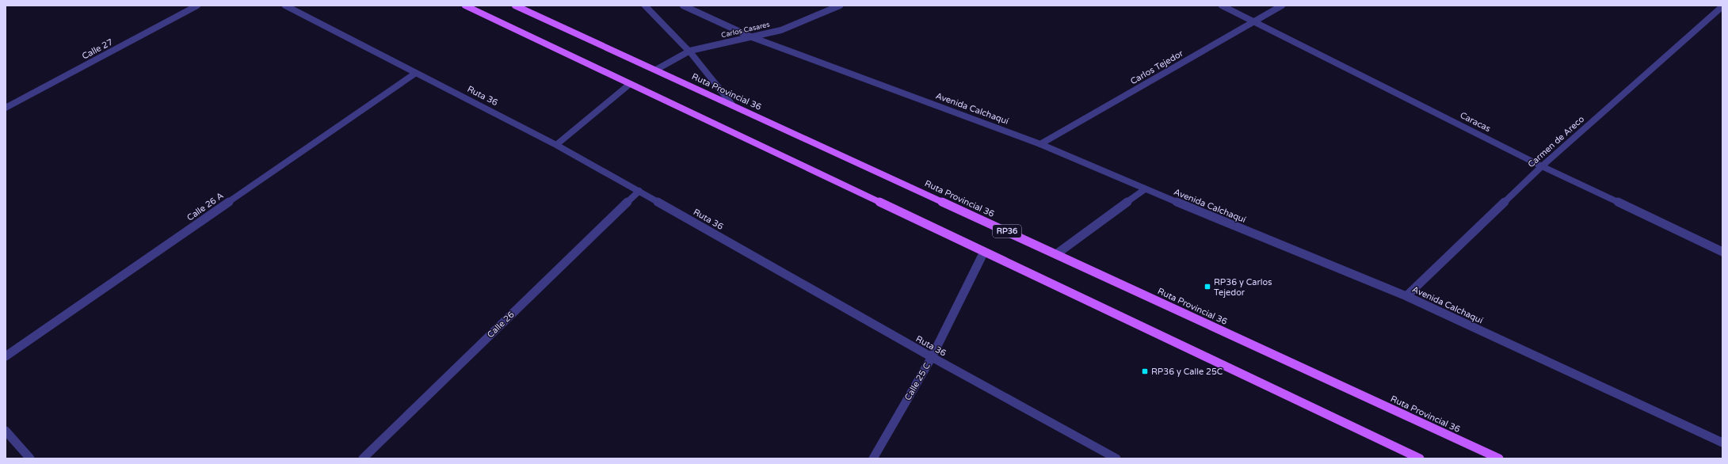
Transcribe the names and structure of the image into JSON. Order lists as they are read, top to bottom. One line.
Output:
{"streets":{"main road":["Ruta Provincial 36","RP36"],"street":["Carlos Casares","Calle 27","Carlos Tejedor","Ruta 36","Avenida Calchaquí","Caracas","Carmen de Areco","Calle 26 A","Calle 26","Calle 25 C"]},"crossings":[["Carlos Casares","Ruta Provincial 36"],["Carlos Casares","Avenida Calchaquí"],["Carlos Tejedor","Avenida Calchaquí"],["Carlos Tejedor","Caracas"],["Ruta 36","Calle 26 A"],["Ruta 36","Calle 26"],["Ruta 36","Calle 25 C"],["Avenida Calchaquí","Carmen de Areco"],["Caracas","Carmen de Areco"]],"places":{"transit":["RP36 y Carlos Tejedor","RP36 y Calle 25C"]}}
